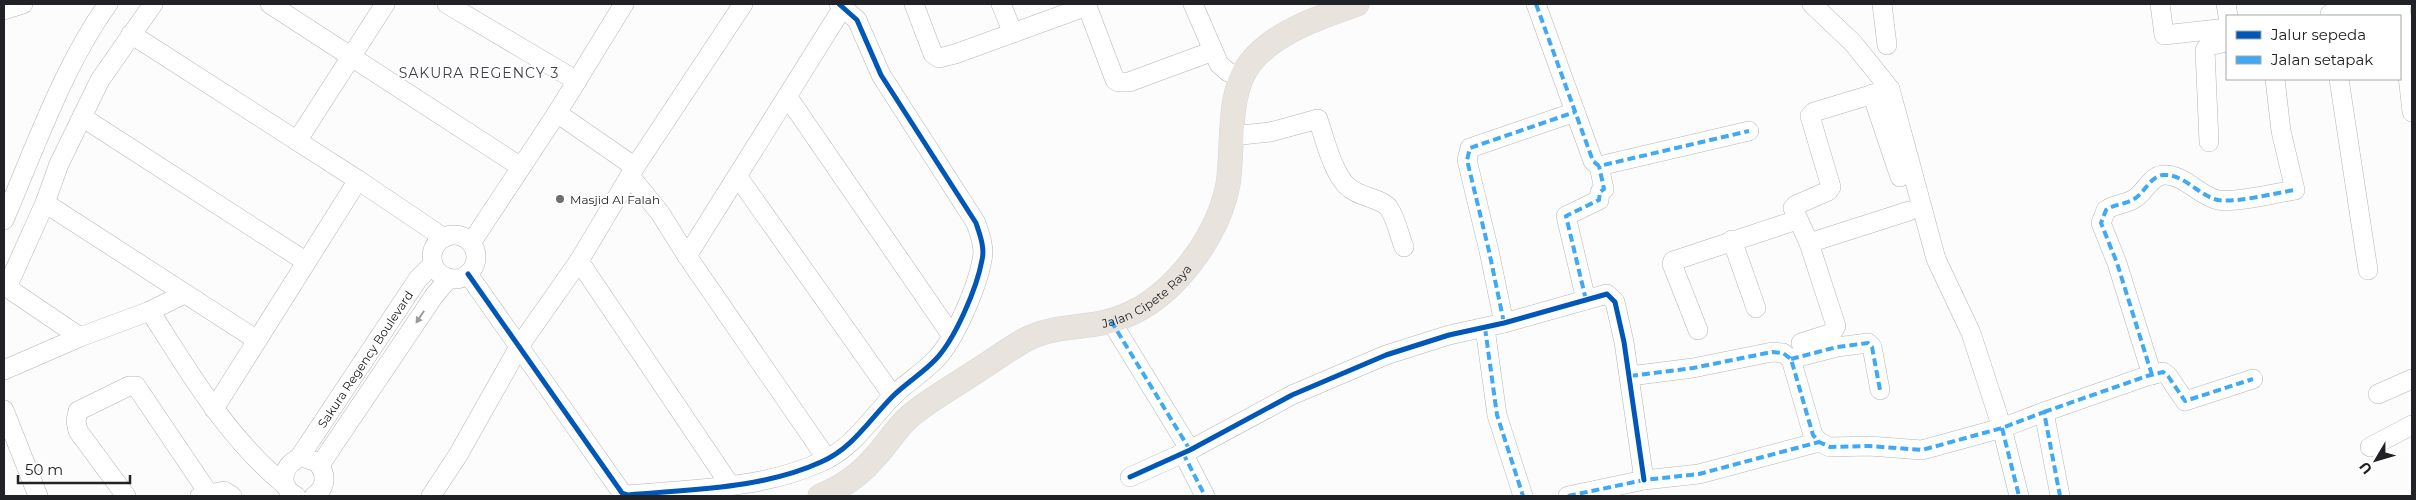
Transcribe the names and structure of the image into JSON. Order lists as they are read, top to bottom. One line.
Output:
{"streets":{"main road":["Jalan Cipete Raya"],"street":["Sakura Regency Boulevard"]},"districts":["SAKURA REGENCY 3"],"places":["Masjid Al Falah"],"legend":["Jalur sepeda","Jalan setapak"],"scale_bar":"50 m","north":"bottom left"}
